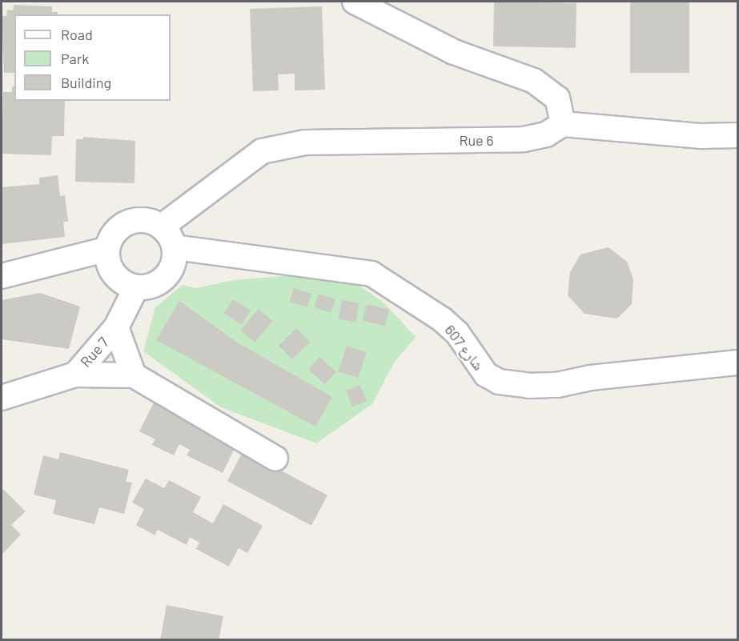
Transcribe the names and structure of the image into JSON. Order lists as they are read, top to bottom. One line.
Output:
{"streets":{"street":["Rue 6","شارع 607","Rue 7"]},"crossings":[["Rue 6","شارع 607"],["Rue 6","Rue 7"],["شارع 607","Rue 7"]],"legend":["Road","Park","Building"]}
